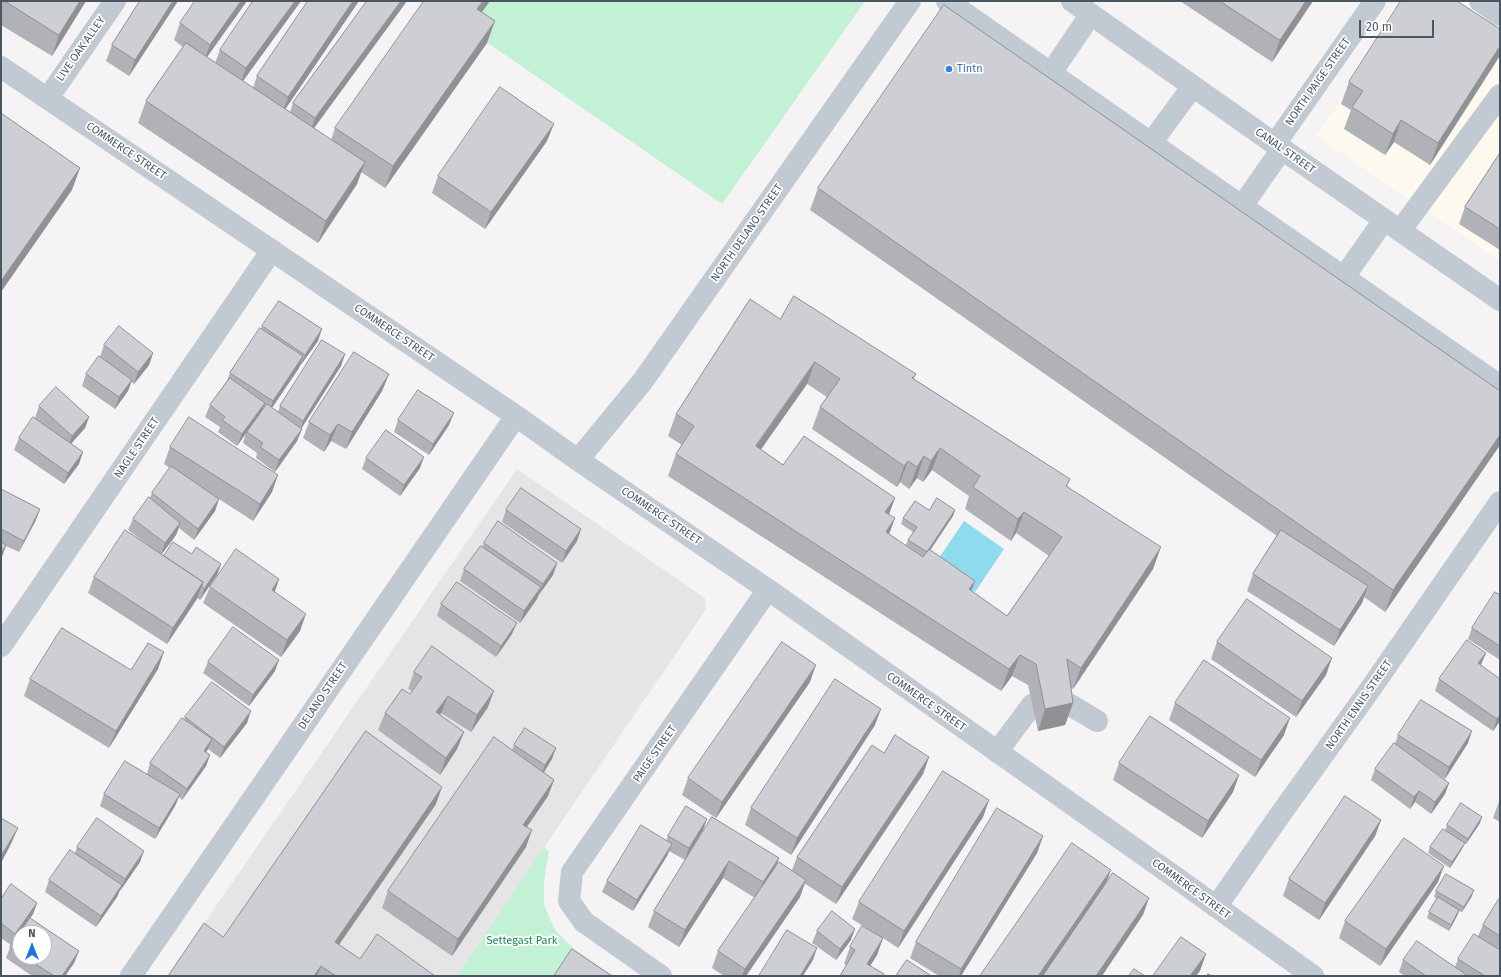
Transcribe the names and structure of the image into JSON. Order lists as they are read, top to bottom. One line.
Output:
{"streets":{"street":["LIVE OAK ALLEY","NORTH PAIGE STREET","COMMERCE STREET","CANAL STREET","NORTH DELANO STREET","NAGLE STREET","DELANO STREET","NORTH ENNIS STREET","PAIGE STREET"]},"crossings":[["LIVE OAK ALLEY","COMMERCE STREET"],["NORTH PAIGE STREET","CANAL STREET"],["COMMERCE STREET","NORTH DELANO STREET"],["COMMERCE STREET","NAGLE STREET"],["COMMERCE STREET","DELANO STREET"],["COMMERCE STREET","NORTH ENNIS STREET"],["COMMERCE STREET","PAIGE STREET"]],"parks":["Settegast Park"],"places":["Tintn"],"scale_bar":"20 m","north":"top"}
